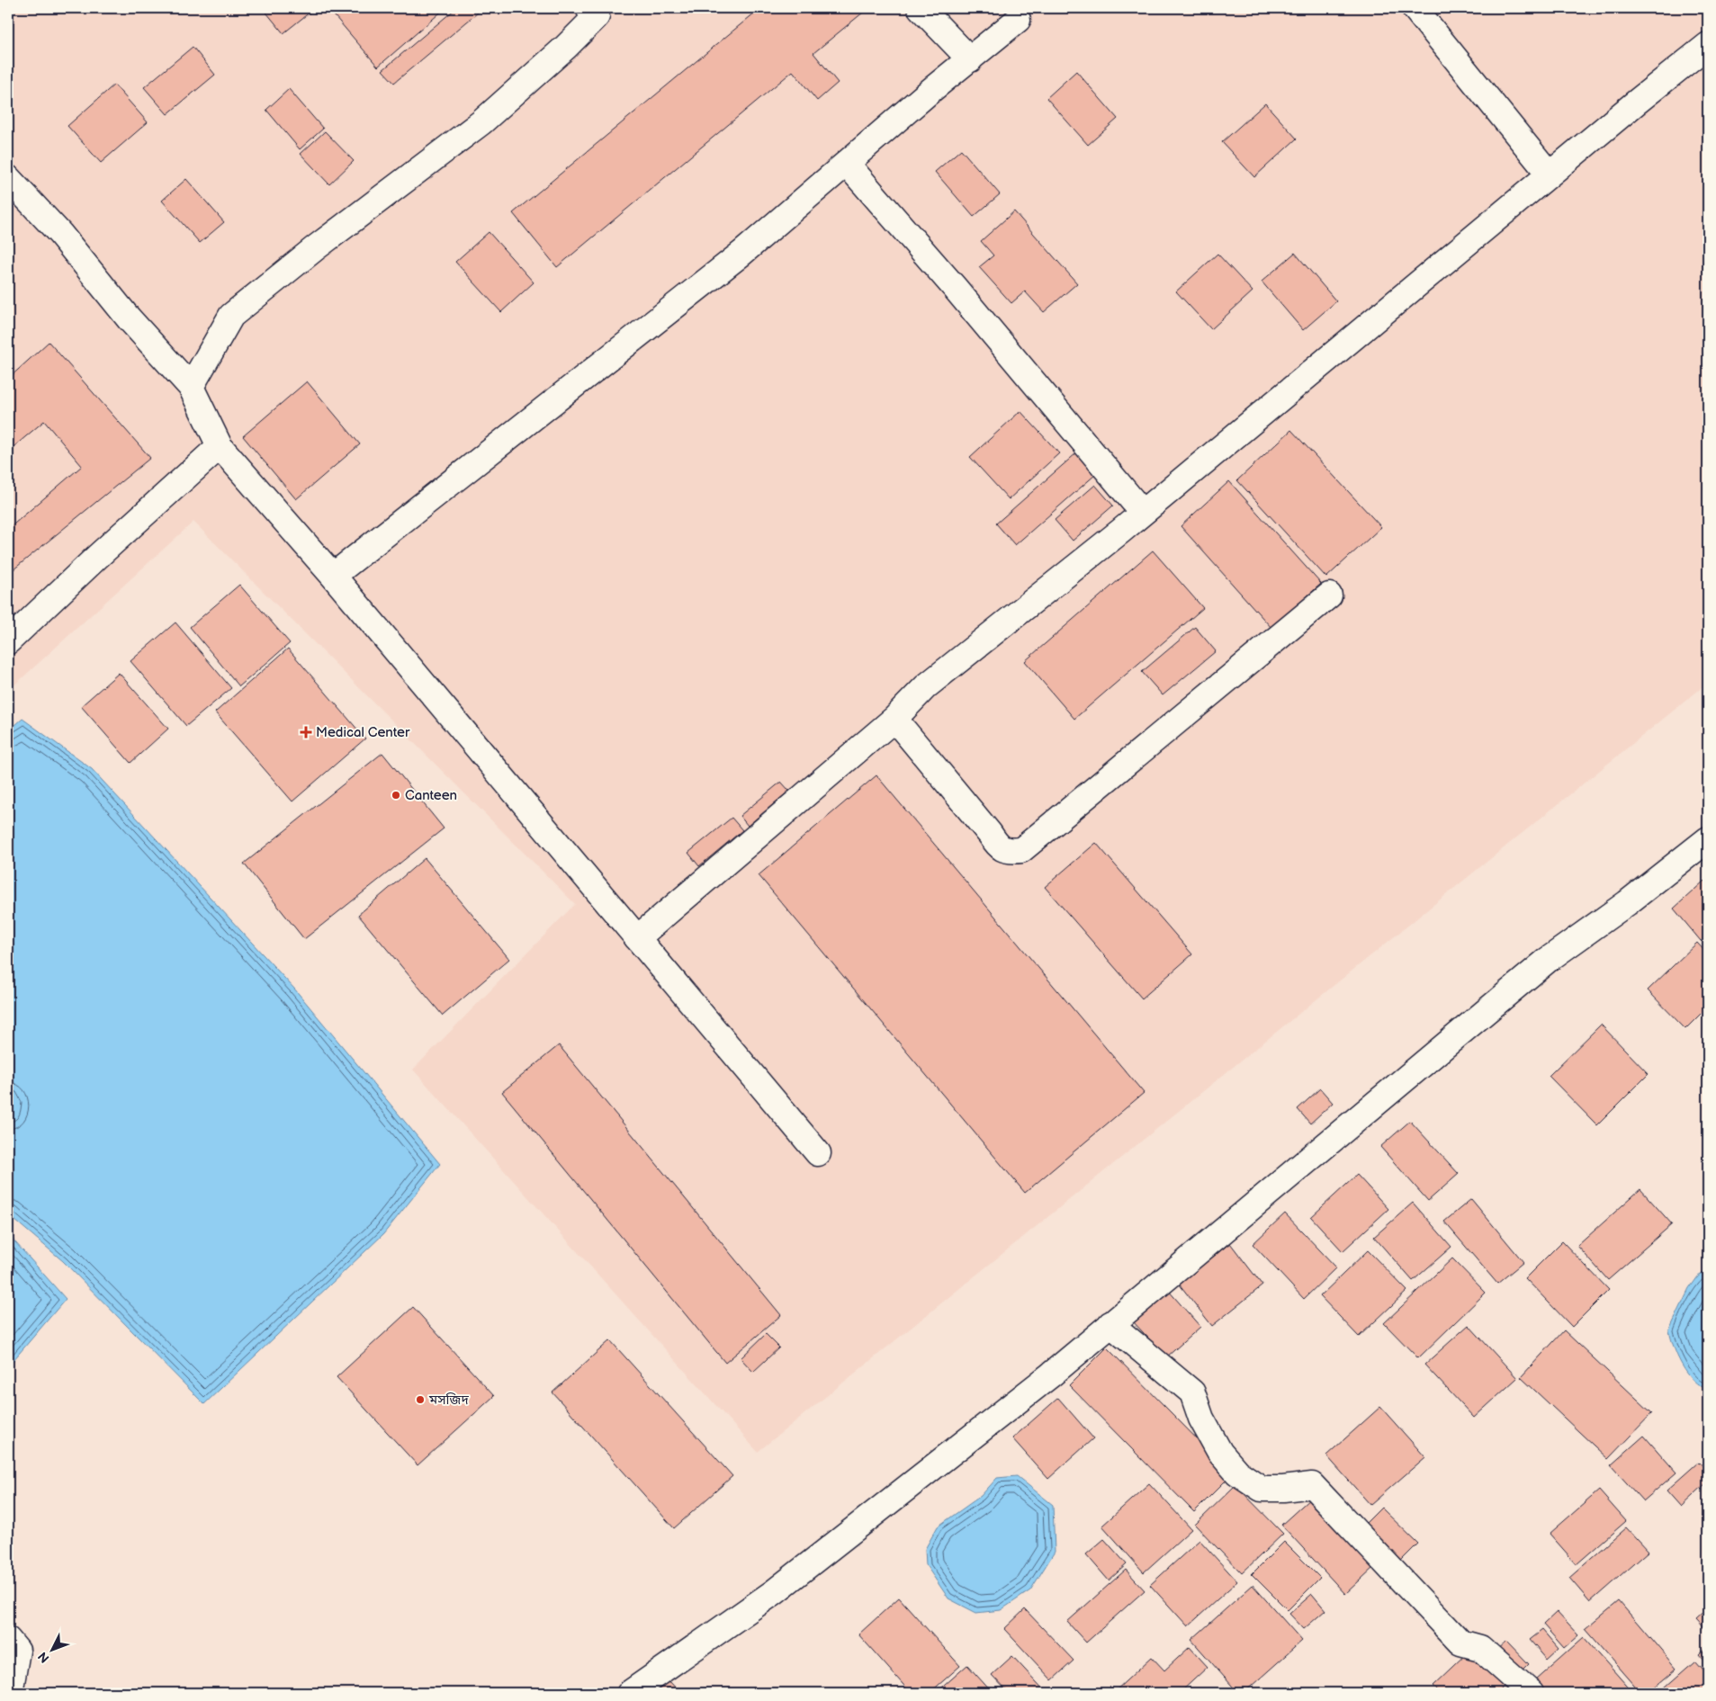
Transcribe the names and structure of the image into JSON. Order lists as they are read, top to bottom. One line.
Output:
{"places":{"health":["Medical Center"],"other":["Canteen","মসজিদ"]},"north":"bottom left"}
